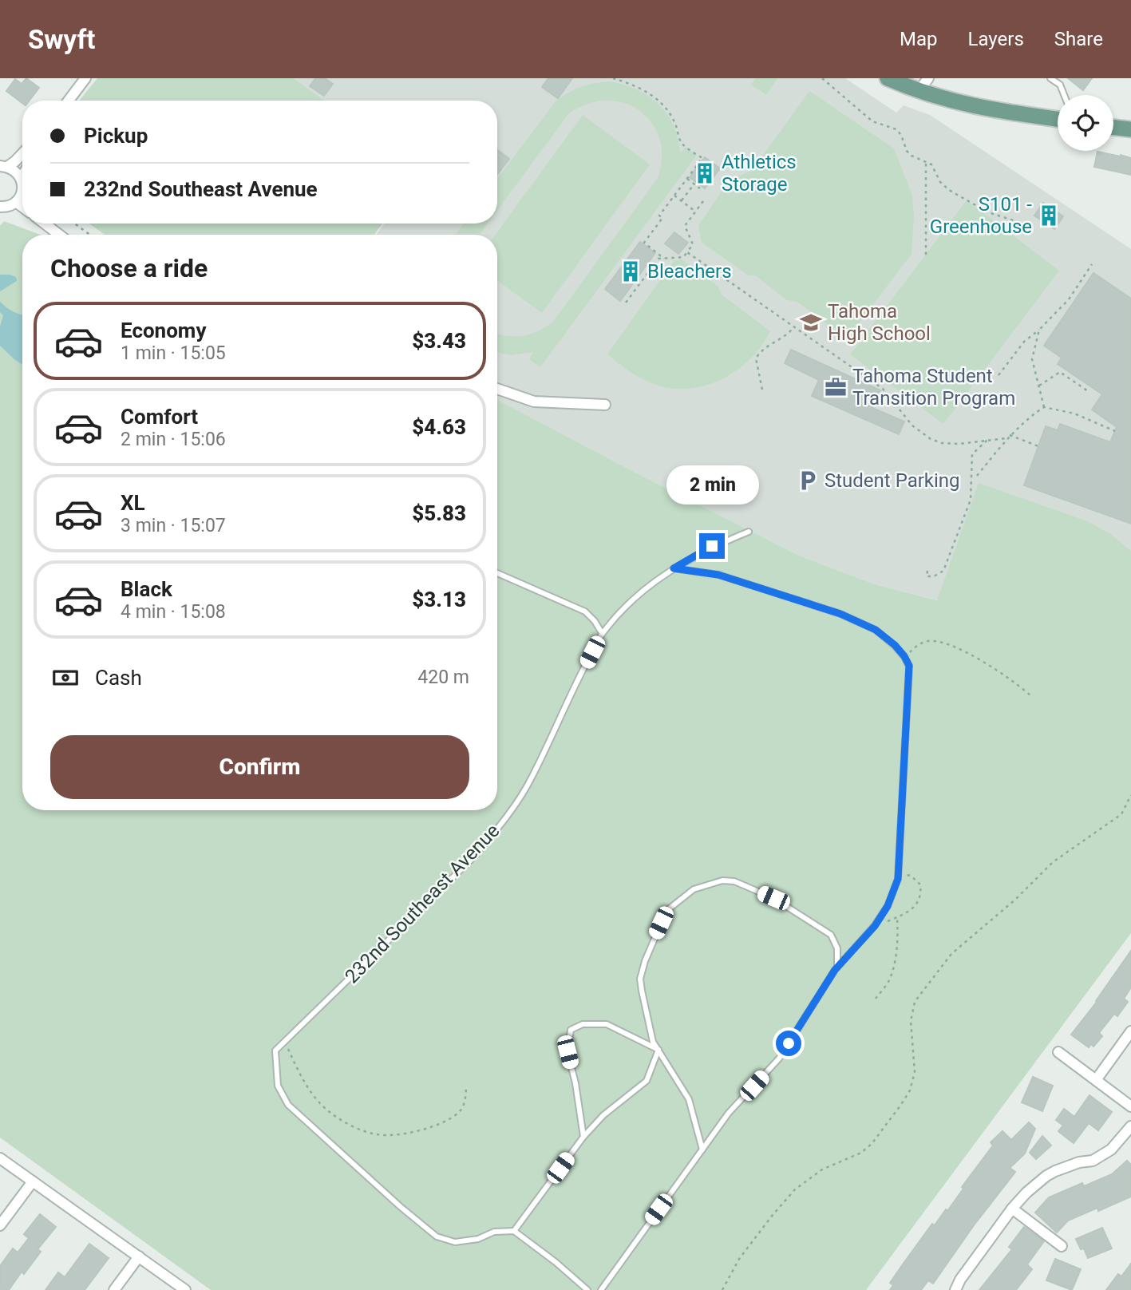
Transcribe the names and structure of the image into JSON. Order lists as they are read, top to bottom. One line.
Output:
{"streets":{"lane":["232nd Southeast Avenue"]},"places":{"building":["Athletics Storage","S101 - Greenhouse","Bleachers"],"school or university":["Tahoma High School"],"office":["Tahoma Student Transition Program"],"parking":["Student Parking"]},"page":{"header":"Swyft","nav":["Map","Layers","Share"],"banner":["Pickup","232nd Southeast Avenue"],"heading":"Choose a ride","list":[{"name":"Economy","note":"1 min · 15:05","value":"$3.43"},{"name":"Comfort","note":"2 min · 15:06","value":"$4.63"},{"name":"XL","note":"3 min · 15:07","value":"$5.83"},{"name":"Black","note":"4 min · 15:08","value":"$3.13"}],"bubble":"2 min","pay":["Cash","420 m"],"buttons":"Confirm"}}
